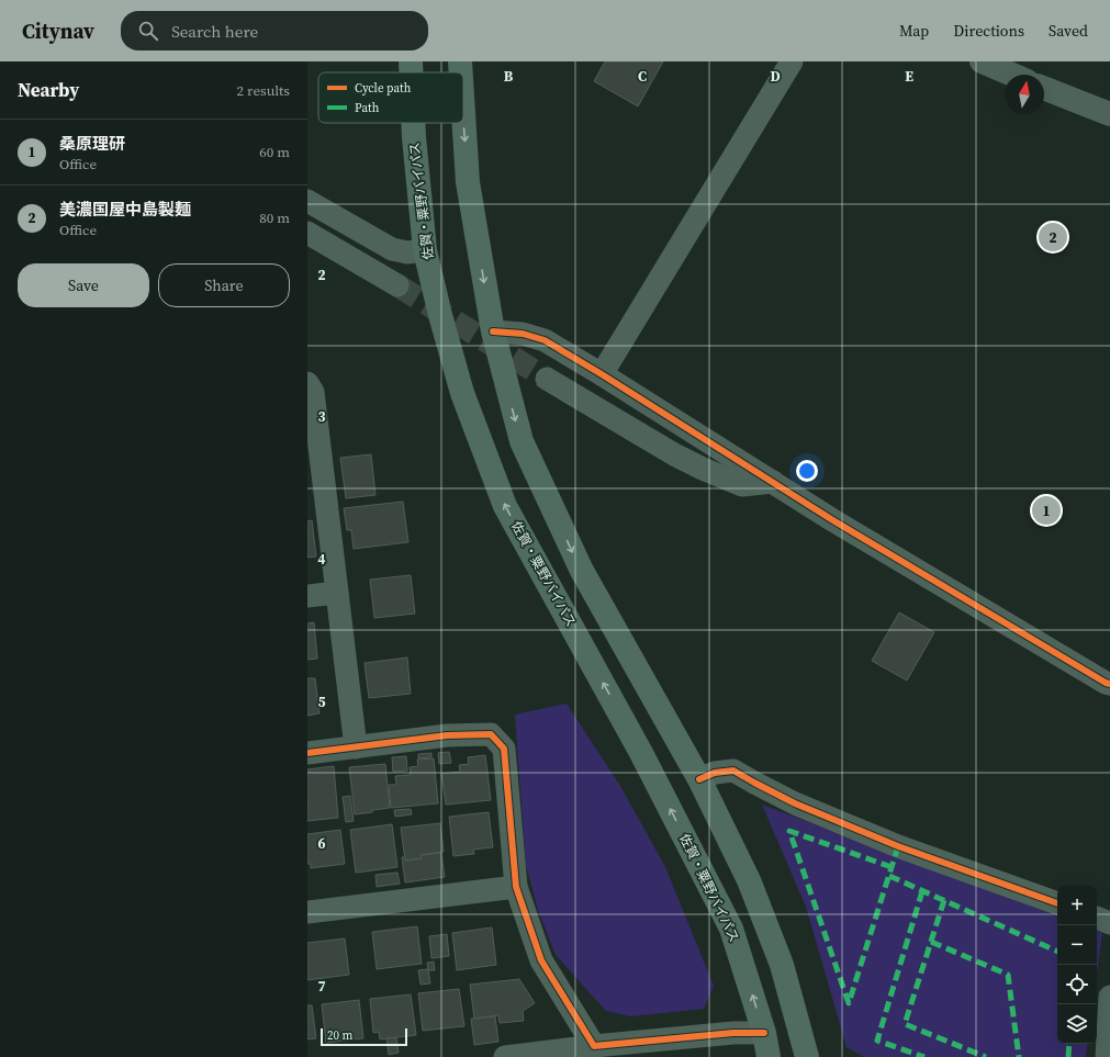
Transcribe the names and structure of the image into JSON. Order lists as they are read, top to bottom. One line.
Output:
{"streets":{"highway":["佐賀・粟野バイパス"]},"legend":["Cycle path","Path"],"scale_bar":"20 m","north":"top","page":{"header":"Citynav","search":"Search here","nav":["Map","Directions","Saved"],"heading":["Nearby","2 results"],"list":[{"mark":"1","name":"桑原理研","note":"Office","value":"60 m"},{"mark":"2","name":"美濃国屋中島製麺","note":"Office","value":"80 m"}],"pins":["2","1"],"buttons":["Save","Share"],"map_buttons":["+","−"],"scale":"20 m"},"grid":{"columns":["B","C","D","E"],"rows":["2","3","4","5","6","7"]}}
